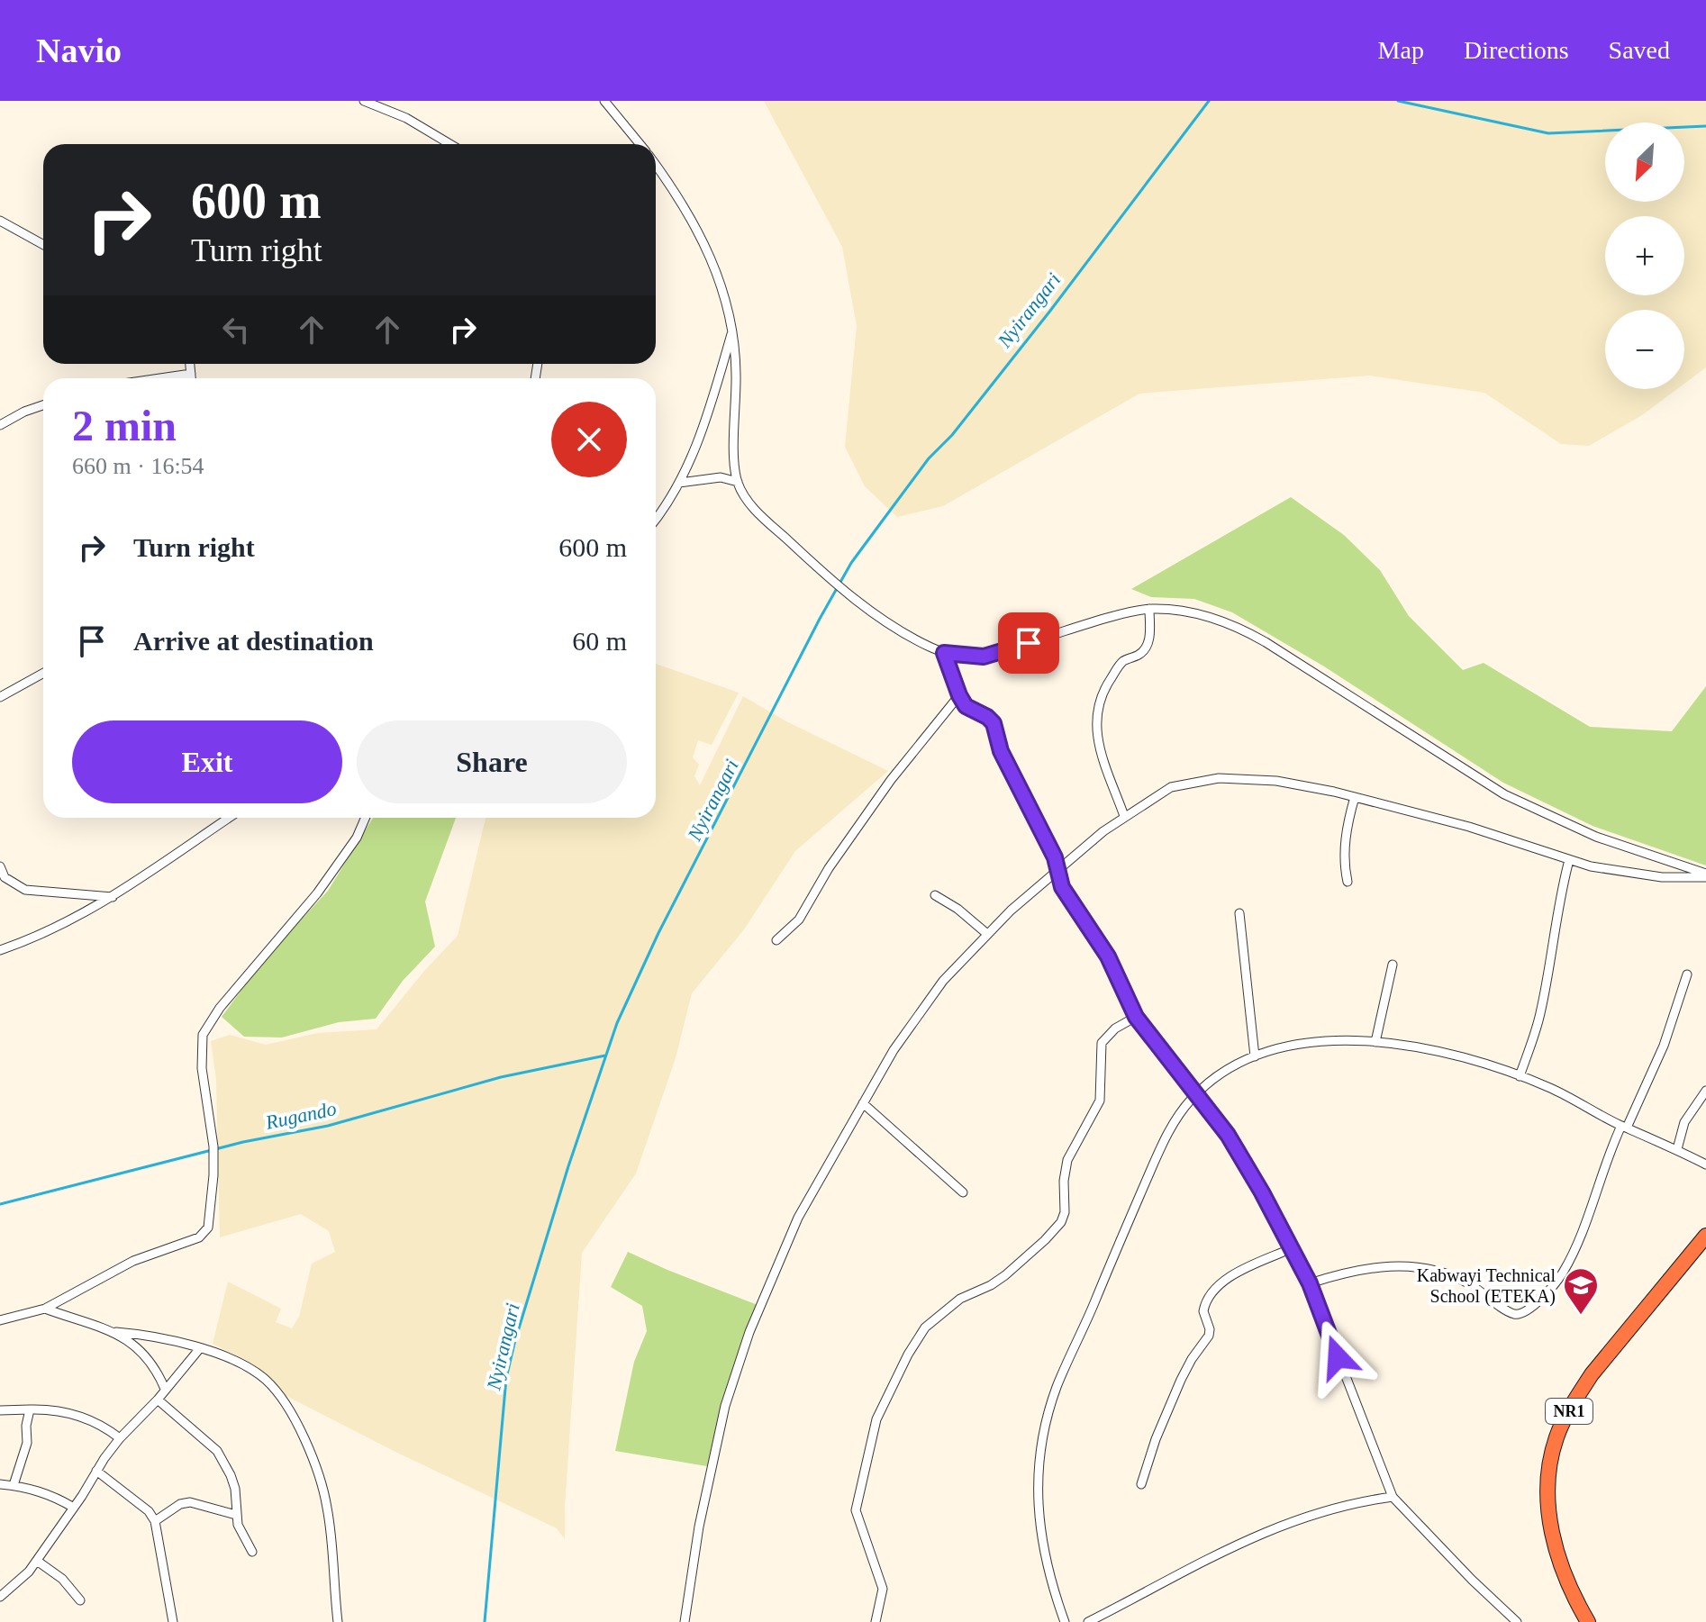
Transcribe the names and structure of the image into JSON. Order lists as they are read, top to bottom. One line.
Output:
{"streets":{"highway":["NR1"]},"water":["Nyirangari","Rugando"],"places":{"school or university":["Kabwayi Technical School (ETEKA)"]},"north":"bottom left","page":{"header":"Navio","nav":["Map","Directions","Saved"],"map_buttons":["+","−"],"turn":["600 m","Turn right"],"heading":["2 min","660 m · 16:54"],"list":[{"name":"Turn right","value":"600 m"},{"name":"Arrive at destination","value":"60 m"}],"buttons":["Exit","Share"]}}
